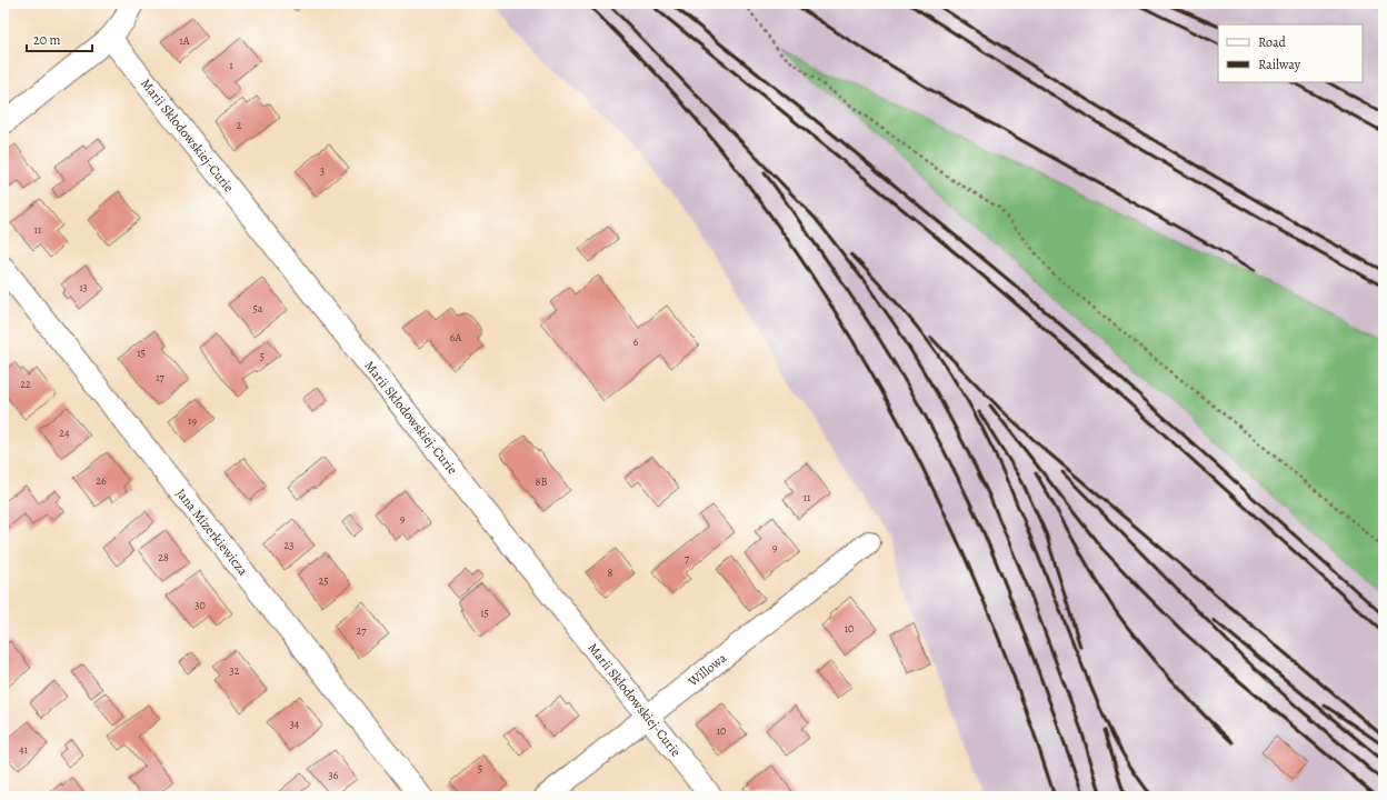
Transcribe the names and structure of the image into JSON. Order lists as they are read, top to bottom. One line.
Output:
{"streets":{"street":["Marii Skłodowskiej-Curie","Jana Mizerkiewicza","Willowa"]},"crossings":[["Marii Skłodowskiej-Curie","Willowa"]],"house_numbers":["1A","1","2","3","11","13","5a","6A","6","15","5","17","22","19","24","26","8B","11","9","23","9","28","7","8","25","30","15","10","27","32","34","10","41","5","36"],"legend":["Road","Railway"],"scale_bar":"20 m"}
